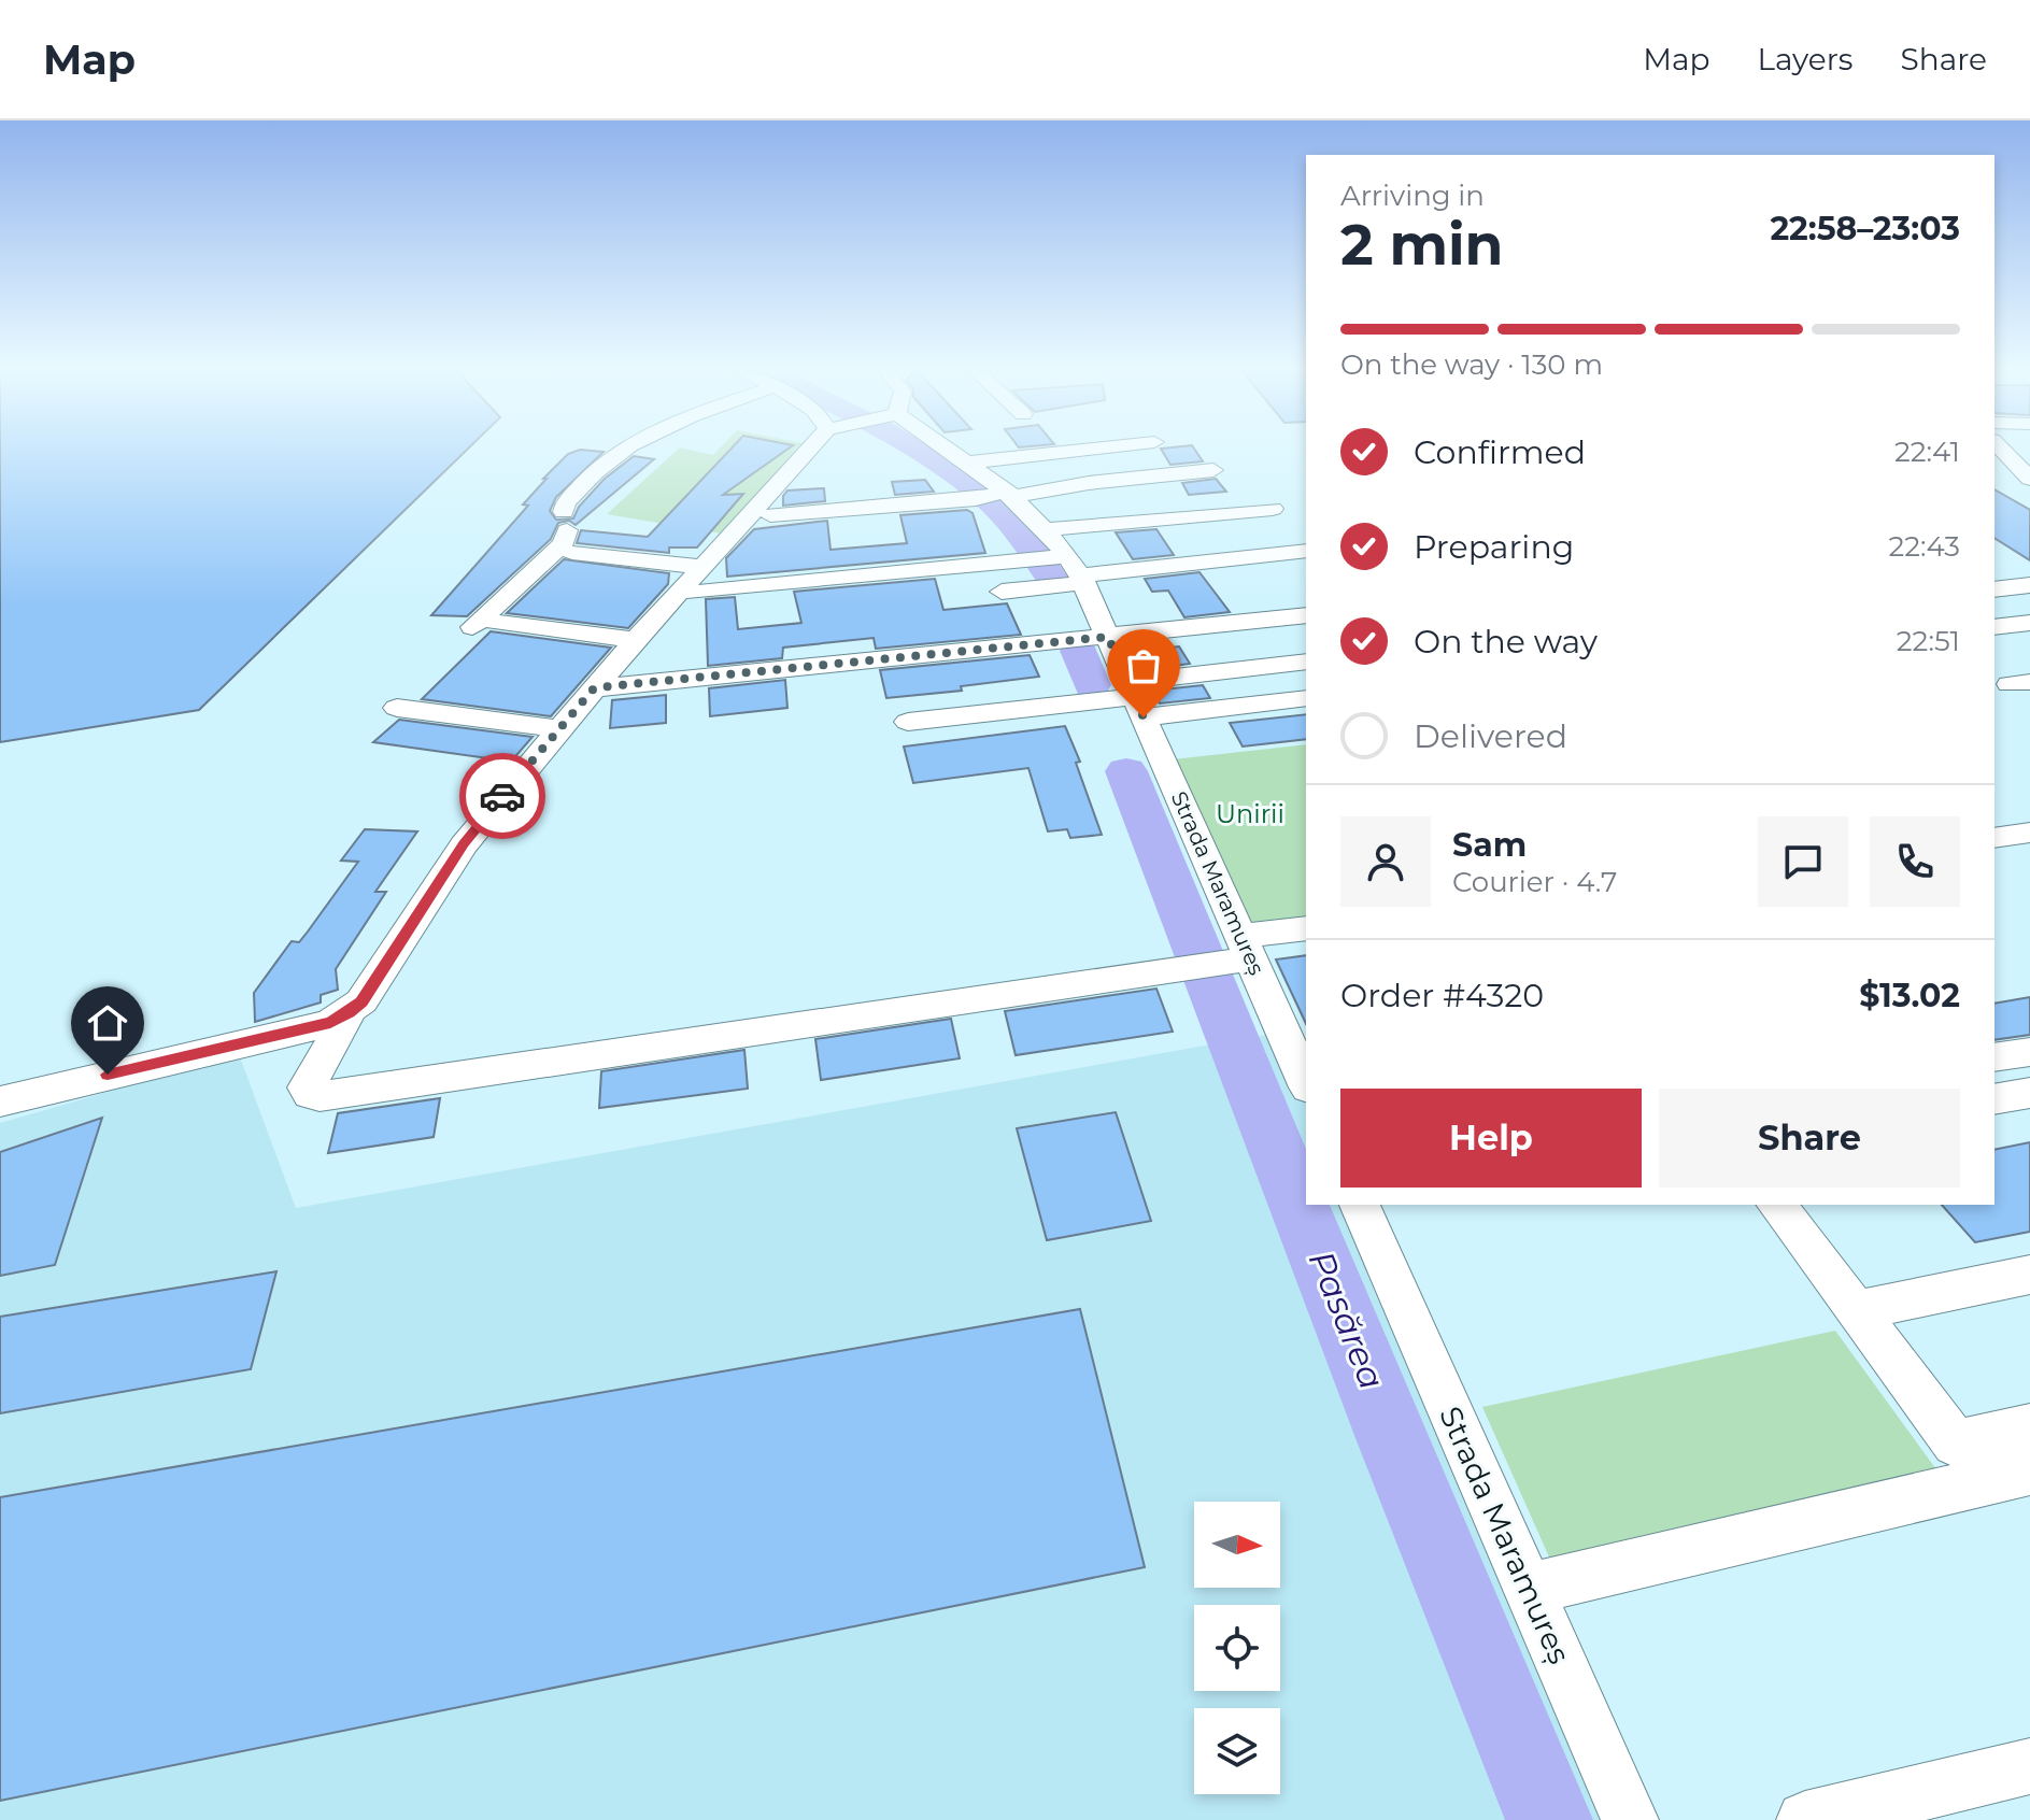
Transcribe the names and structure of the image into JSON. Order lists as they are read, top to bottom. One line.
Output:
{"streets":{"street":["Strada Maramureș"]},"water":["Pasărea"],"parks":["Unirii"],"north":"right","page":{"header":"Map","nav":["Map","Layers","Share"],"heading":["2 min","Arriving in","22:58–23:03"],"panel":["Sam","Courier · 4.7","Order #4320","$13.02"],"bar":"On the way · 130 m","list":[["Confirmed","22:41"],["Preparing","22:43"],["On the way","22:51"],"Delivered"],"buttons":["Help","Share"]}}
